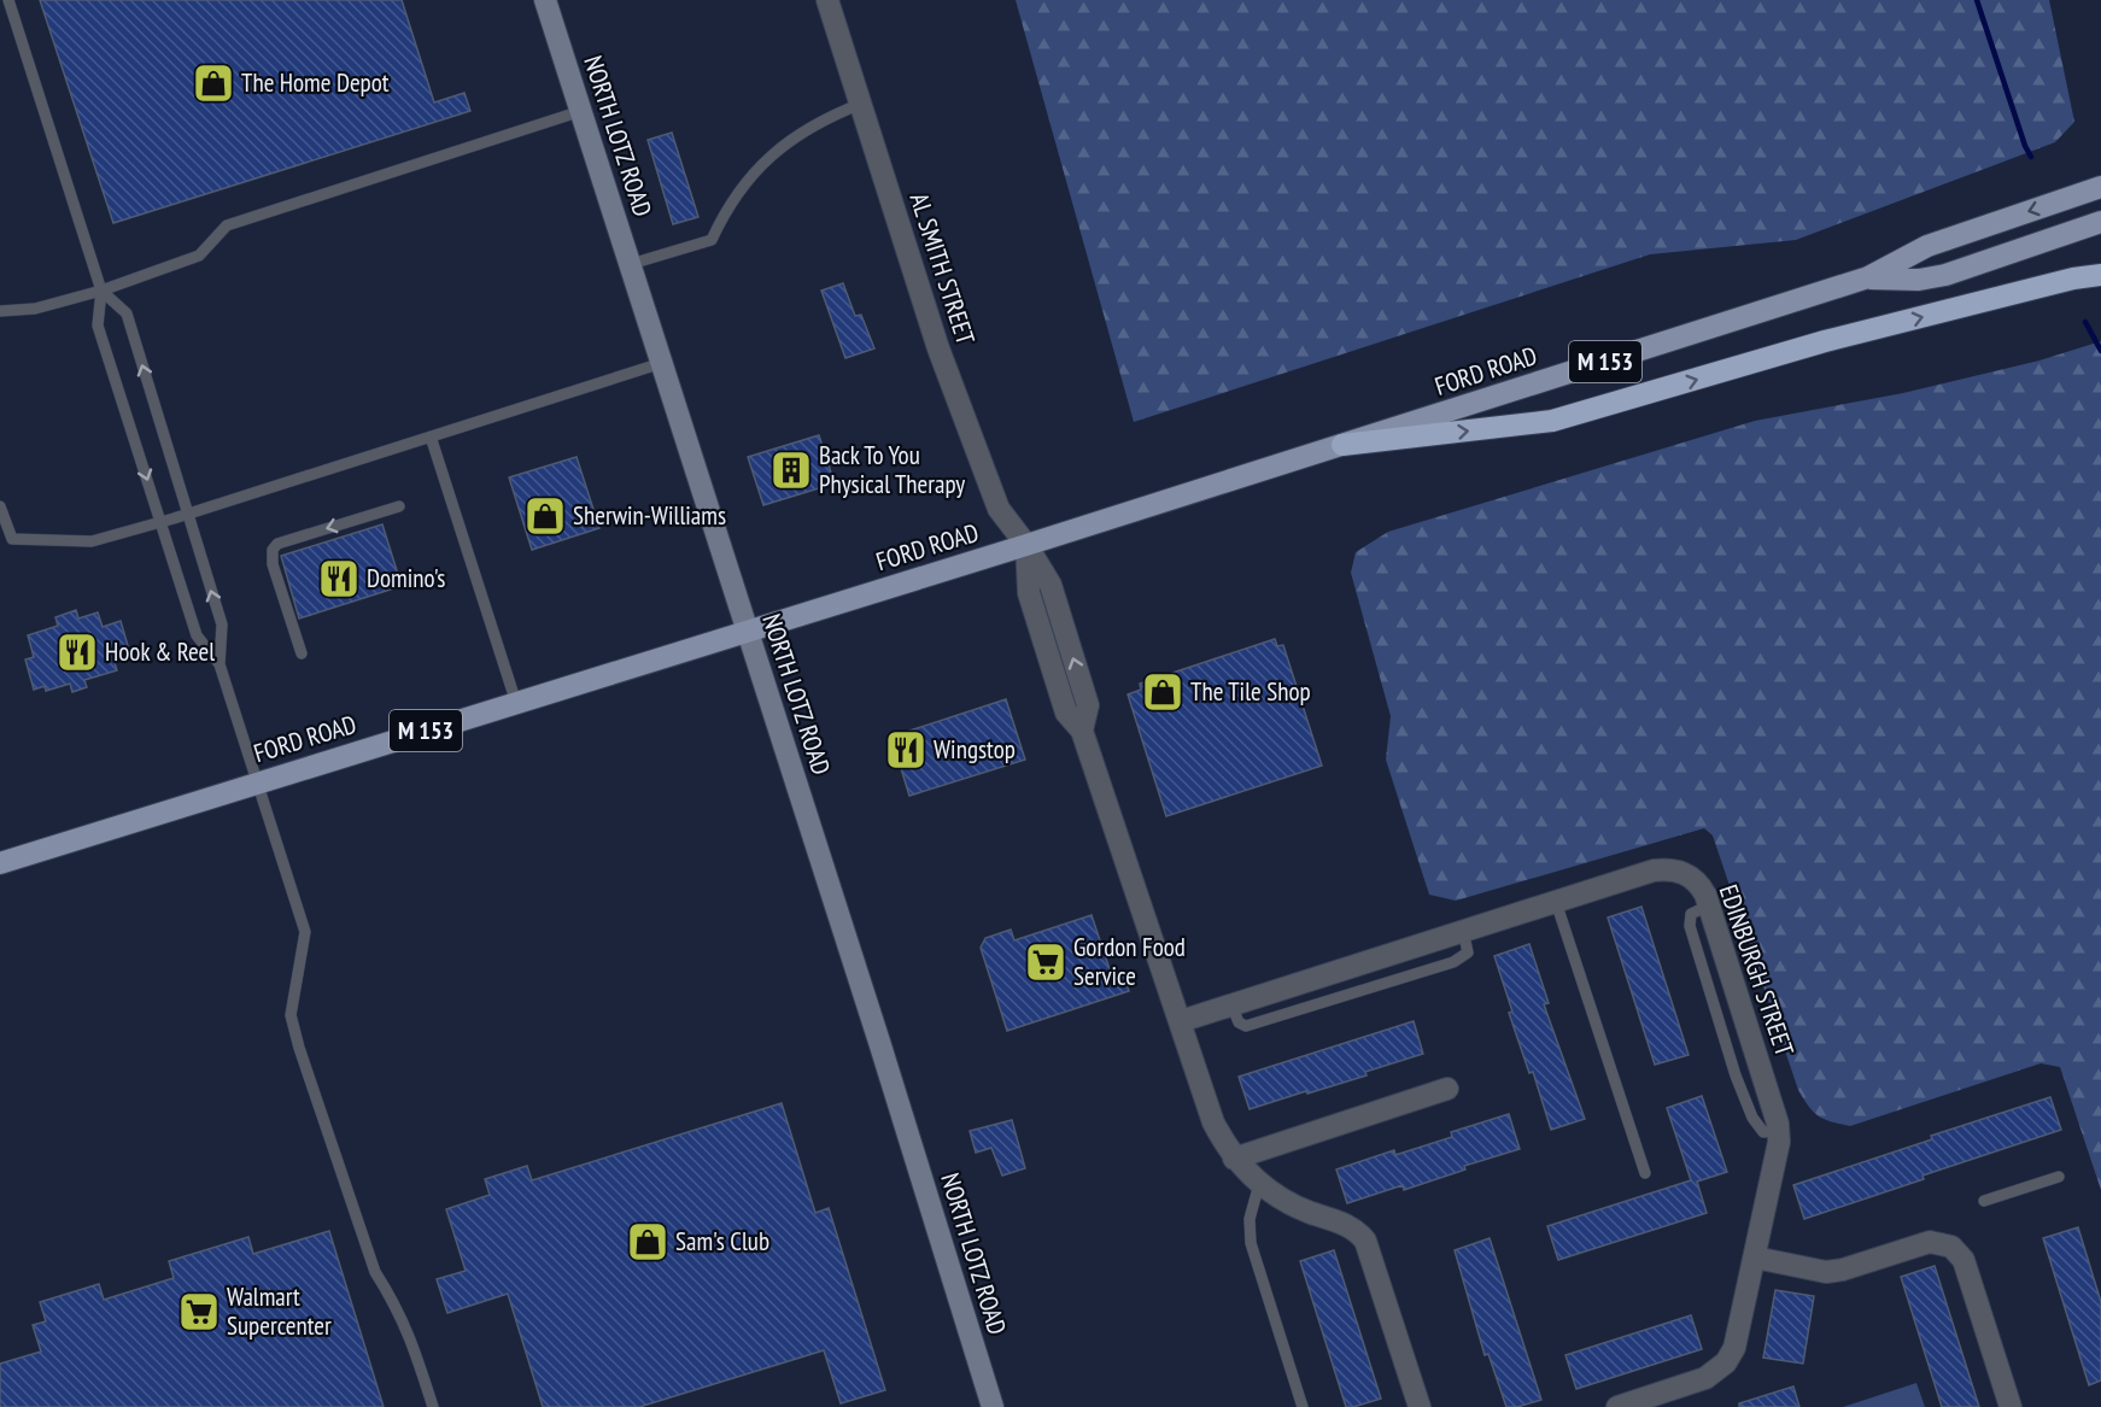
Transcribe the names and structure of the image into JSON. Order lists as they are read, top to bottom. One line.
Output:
{"streets":{"main road":["M 153","FORD ROAD"],"street":["NORTH LOTZ ROAD","AL SMITH STREET","EDINBURGH STREET"]},"crossings":[["NORTH LOTZ ROAD","FORD ROAD"],["AL SMITH STREET","FORD ROAD"],["AL SMITH STREET","EDINBURGH STREET"]],"places":{"shop":["The Home Depot","Sherwin-Williams","The Tile Shop","Sam's Club"],"building":["Back To You Physical Therapy"],"restaurant":["Domino's","Hook & Reel","Wingstop"],"supermarket":["Gordon Food Service","Walmart Supercenter"]}}
